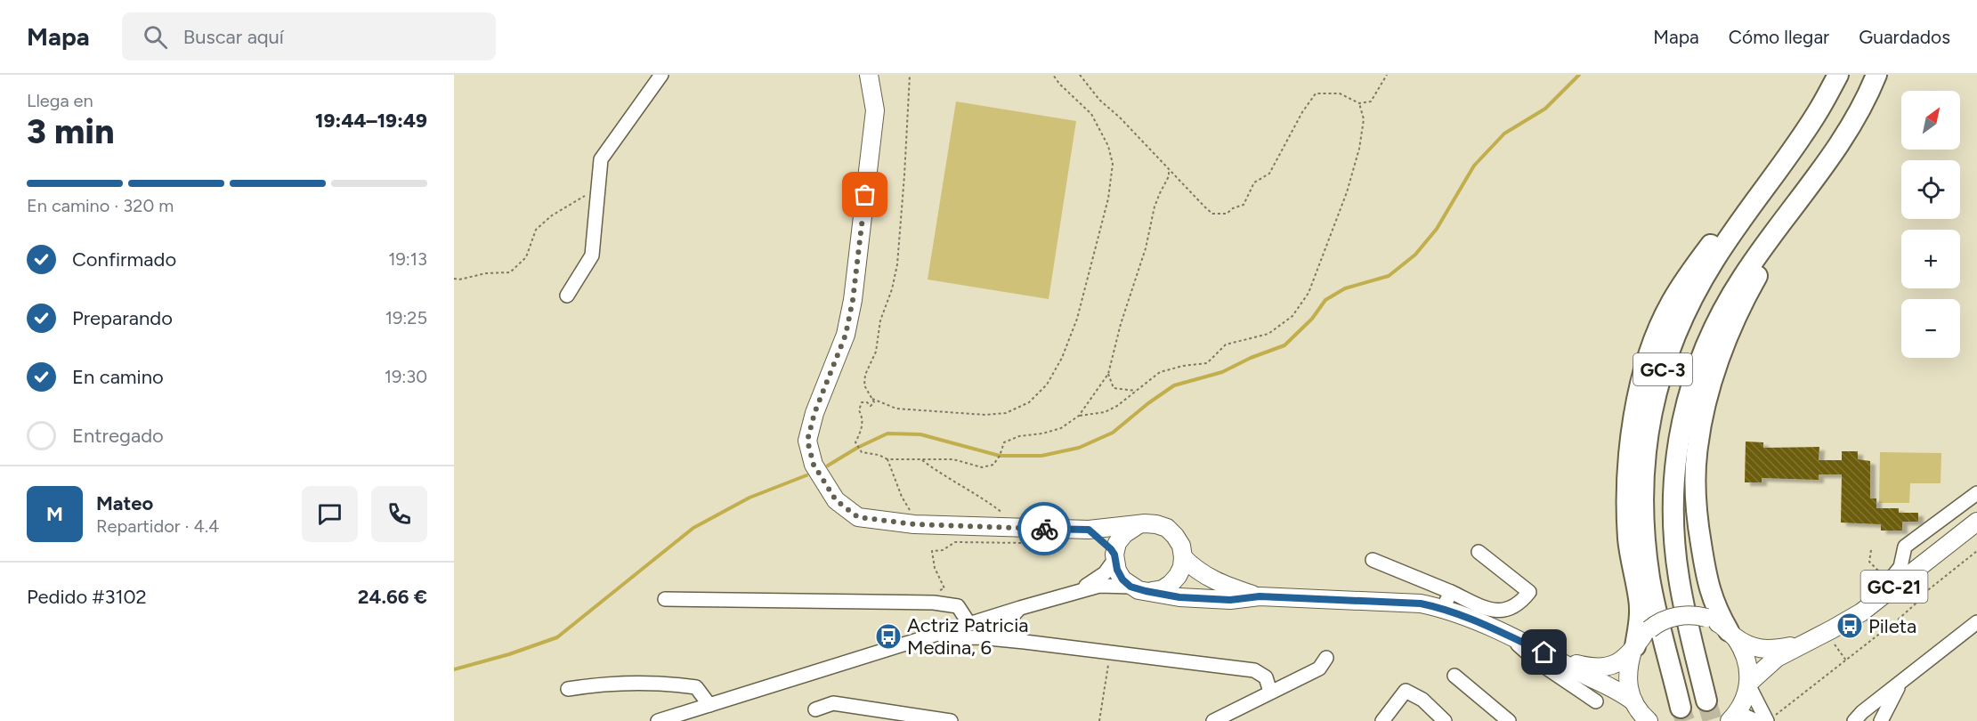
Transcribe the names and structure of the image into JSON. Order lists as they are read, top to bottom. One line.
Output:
{"streets":{"highway":["GC-3"],"main road":["GC-21"]},"places":{"bus stop":["Pileta","Actriz Patricia Medina, 6"]},"north":"top right","page":{"header":"Mapa","search":"Buscar aquí","nav":["Mapa","Cómo llegar","Guardados"],"heading":["3 min","Llega en","19:44–19:49"],"panel":["Mateo","Repartidor · 4.4","Pedido #3102","24.66 €"],"map_buttons":["+","−"],"bar":"En camino · 320 m","list":[["Confirmado","19:13"],["Preparando","19:25"],["En camino","19:30"],"Entregado"],"round":"M"}}
